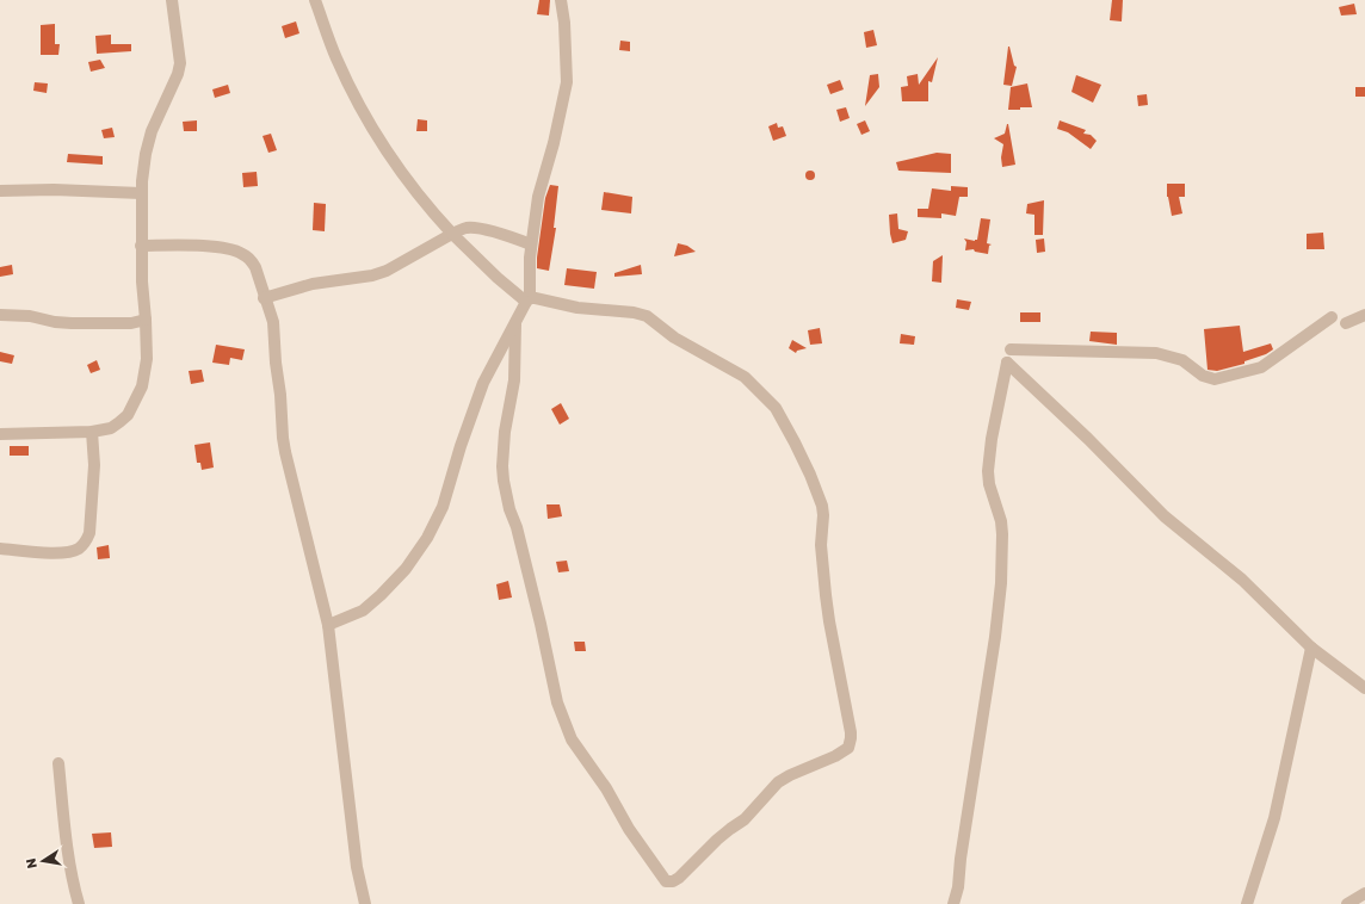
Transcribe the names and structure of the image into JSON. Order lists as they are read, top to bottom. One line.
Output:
{"north":"left"}
